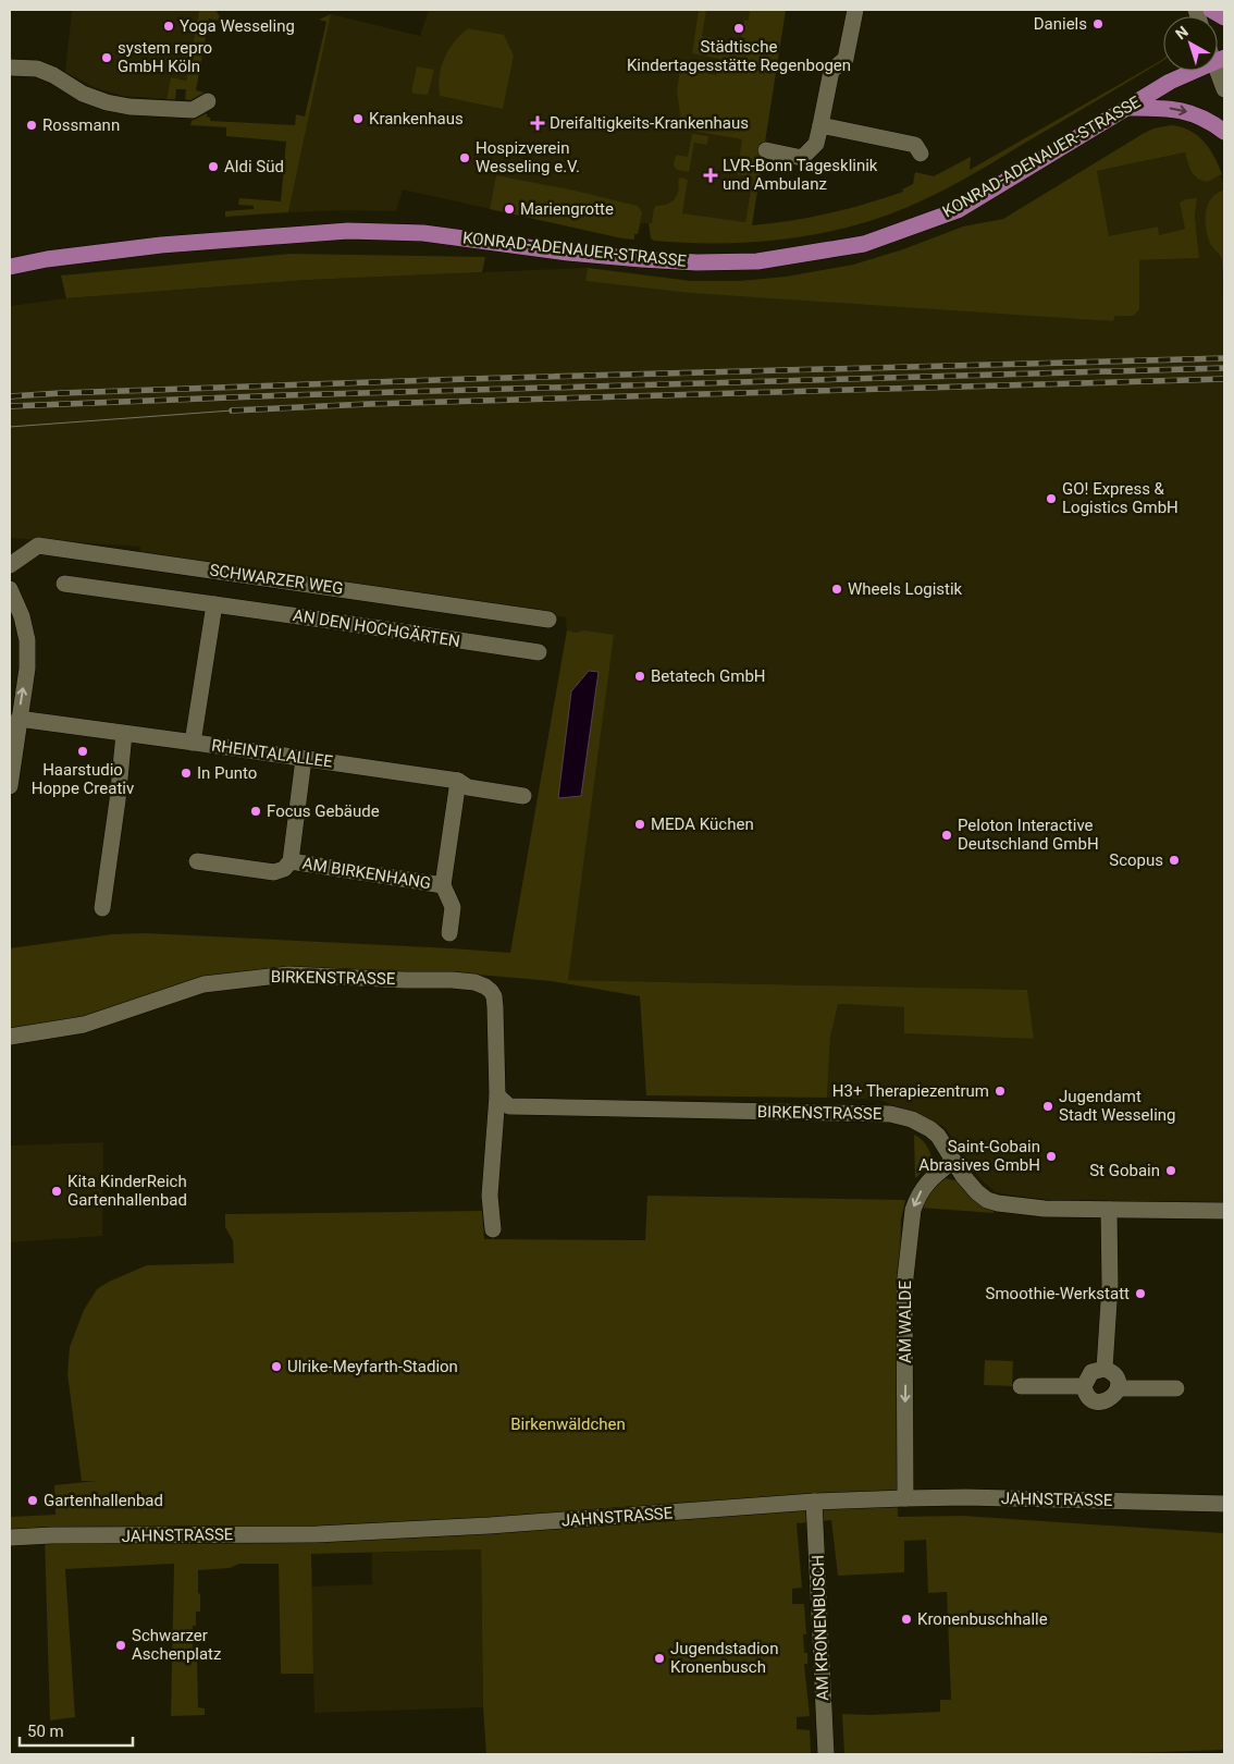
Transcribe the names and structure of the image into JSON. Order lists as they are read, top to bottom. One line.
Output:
{"streets":{"main road":["KONRAD-ADENAUER-STRASSE"],"street":["SCHWARZER WEG","AN DEN HOCHGÄRTEN","RHEINTALALLEE","AM BIRKENHANG","BIRKENSTRASSE","AM WALDE","JAHNSTRASSE","AM KRONENBUSCH"]},"crossings":[["RHEINTALALLEE","AM BIRKENHANG"],["BIRKENSTRASSE","AM WALDE"],["AM WALDE","JAHNSTRASSE"],["JAHNSTRASSE","AM KRONENBUSCH"]],"one_way":["AM WALDE"],"parks":["Birkenwäldchen"],"places":{"other":["Daniels","Yoga Wesseling","Städtische Kindertagesstätte Regenbogen","system repro GmbH Köln","Krankenhaus","Rossmann","Hospizverein Wesseling e.V.","Aldi Süd","Mariengrotte","GO! Express & Logistics GmbH","Wheels Logistik","Betatech GmbH","Haarstudio Hoppe Creativ","In Punto","Focus Gebäude","MEDA Küchen","Peloton Interactive Deutschland GmbH","Scopus","H3+ Therapiezentrum","Jugendamt Stadt Wesseling","Saint-Gobain Abrasives GmbH","St Gobain","Kita KinderReich Gartenhallenbad","Smoothie-Werkstatt","Ulrike-Meyfarth-Stadion","Gartenhallenbad","Kronenbuschhalle","Schwarzer Aschenplatz","Jugendstadion Kronenbusch"],"health":["Dreifaltigkeits-Krankenhaus","LVR-Bonn Tagesklinik und Ambulanz"]},"scale_bar":"50 m","north":"top left"}
